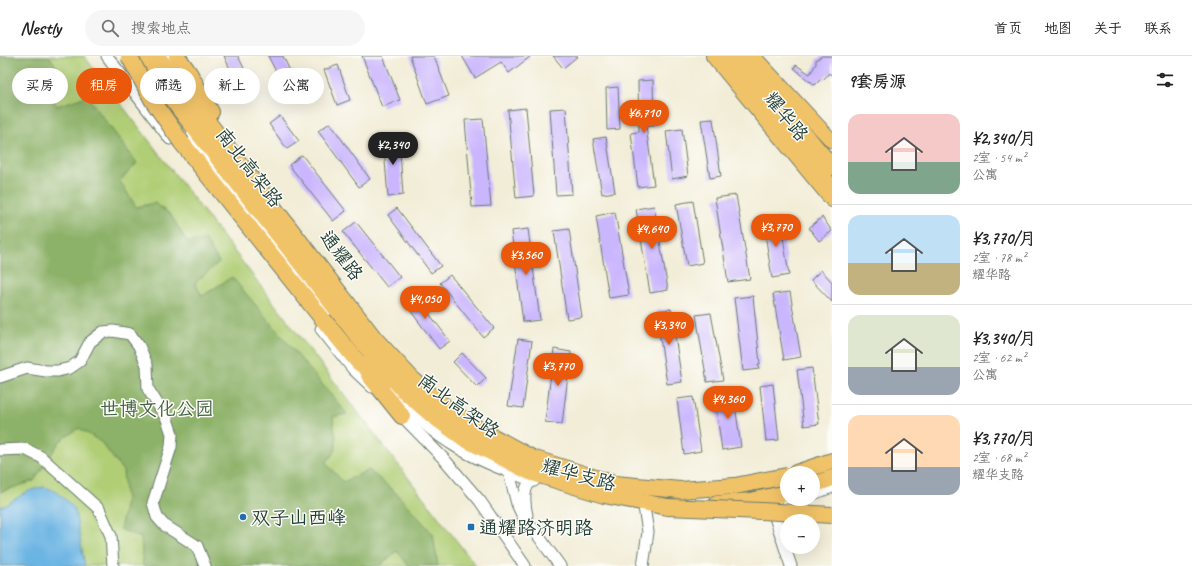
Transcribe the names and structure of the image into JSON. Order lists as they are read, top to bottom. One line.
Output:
{"streets":{"highway":["南北高架路"],"main road":["耀华路"],"street":["通耀路","耀华支路"]},"crossings":[["通耀路","耀华支路"]],"parks":["世博文化公园"],"places":{"other":["双子山西峰"],"transit":["通耀路济明路"]},"page":{"header":"Nestly","search":"搜索地点","nav":["首页","地图","关于","联系"],"heading":"9套房源","chip":["买房","租房","筛选","新上","公寓"],"price":["¥6,710","¥2,340","¥3,770","¥4,640","¥3,560","¥4,050","¥3,340","¥3,770","¥4,360"],"list":[{"name":"¥2,340/月","note":"2室 · 54 m² · 公寓"},{"name":"¥3,770/月","note":"2室 · 78 m² · 耀华路"},{"name":"¥3,340/月","note":"2室 · 62 m² · 公寓"},{"name":"¥3,770/月","note":"2室 · 68 m² · 耀华支路"}],"map_buttons":["+","−"]}}
